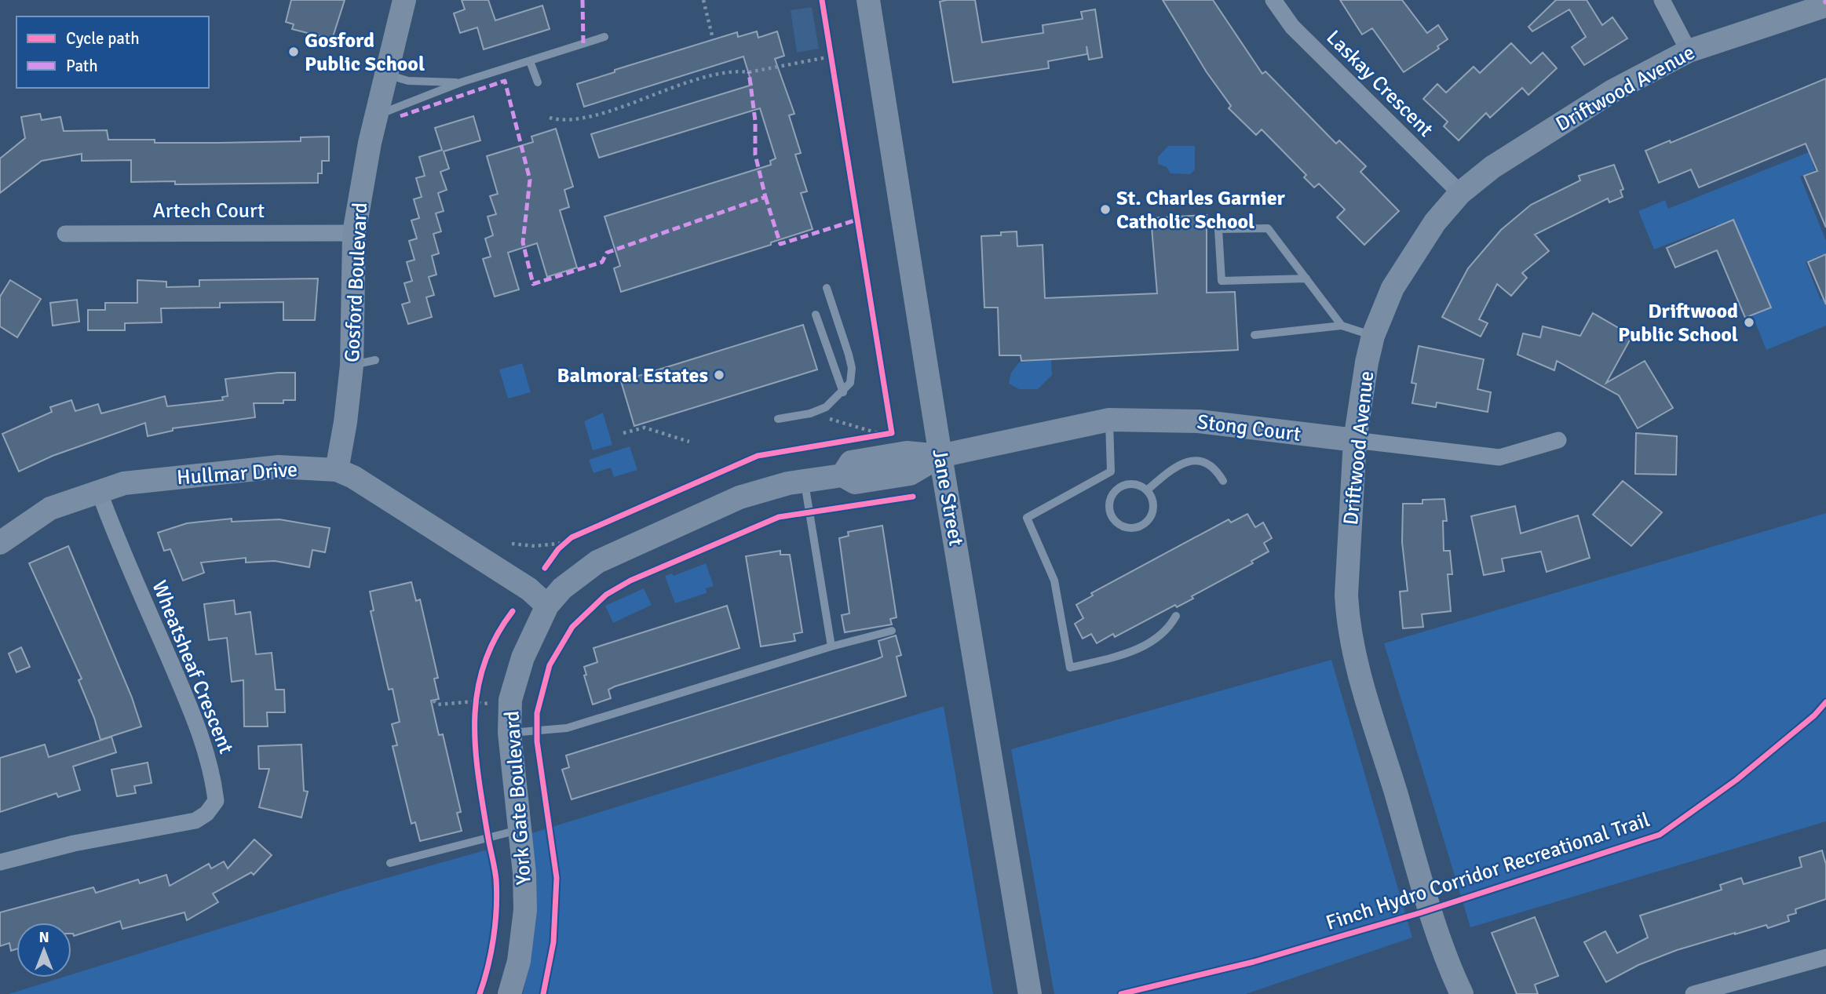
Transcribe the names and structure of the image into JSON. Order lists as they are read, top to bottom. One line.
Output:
{"streets":{"street":["Laskay Crescent","Driftwood Avenue","Artech Court","Gosford Boulevard","Stong Court","Hullmar Drive","Jane Street","Wheatsheaf Crescent","York Gate Boulevard"],"cycle path":["Finch Hydro Corridor Recreational Trail"]},"crossings":[["Laskay Crescent","Driftwood Avenue"],["Driftwood Avenue","Stong Court"],["Artech Court","Gosford Boulevard"],["Gosford Boulevard","Hullmar Drive"],["Stong Court","Jane Street"],["Stong Court","York Gate Boulevard"],["Hullmar Drive","Wheatsheaf Crescent"],["Hullmar Drive","York Gate Boulevard"],["Jane Street","York Gate Boulevard"]],"places":["Gosford Public School","St. Charles Garnier Catholic School","Driftwood Public School","Balmoral Estates"],"legend":["Cycle path","Path"],"north":"top"}
